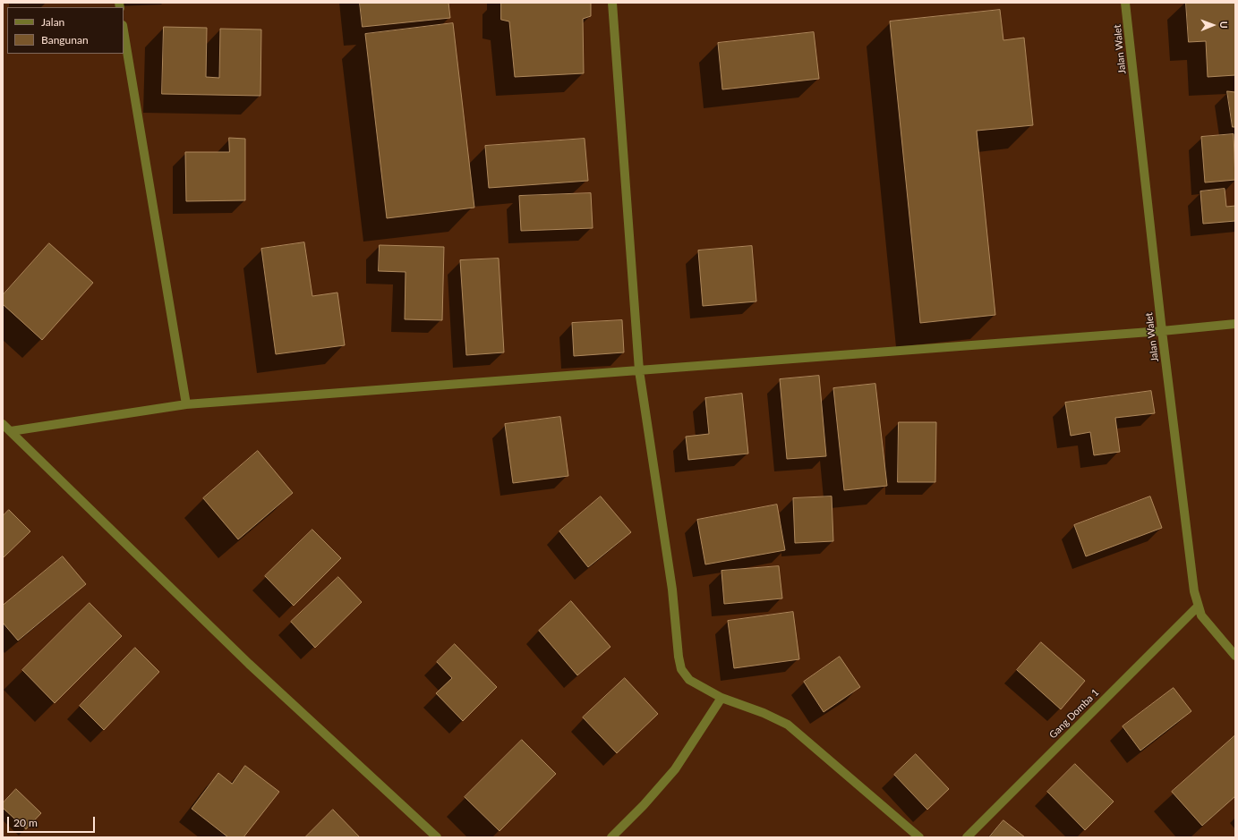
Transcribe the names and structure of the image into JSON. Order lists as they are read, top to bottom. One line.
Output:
{"streets":{"street":["Jalan Walet","Gang Domba 1"]},"crossings":[["Jalan Walet","Gang Domba 1"]],"legend":["Jalan","Bangunan"],"scale_bar":"20 m","north":"right"}
